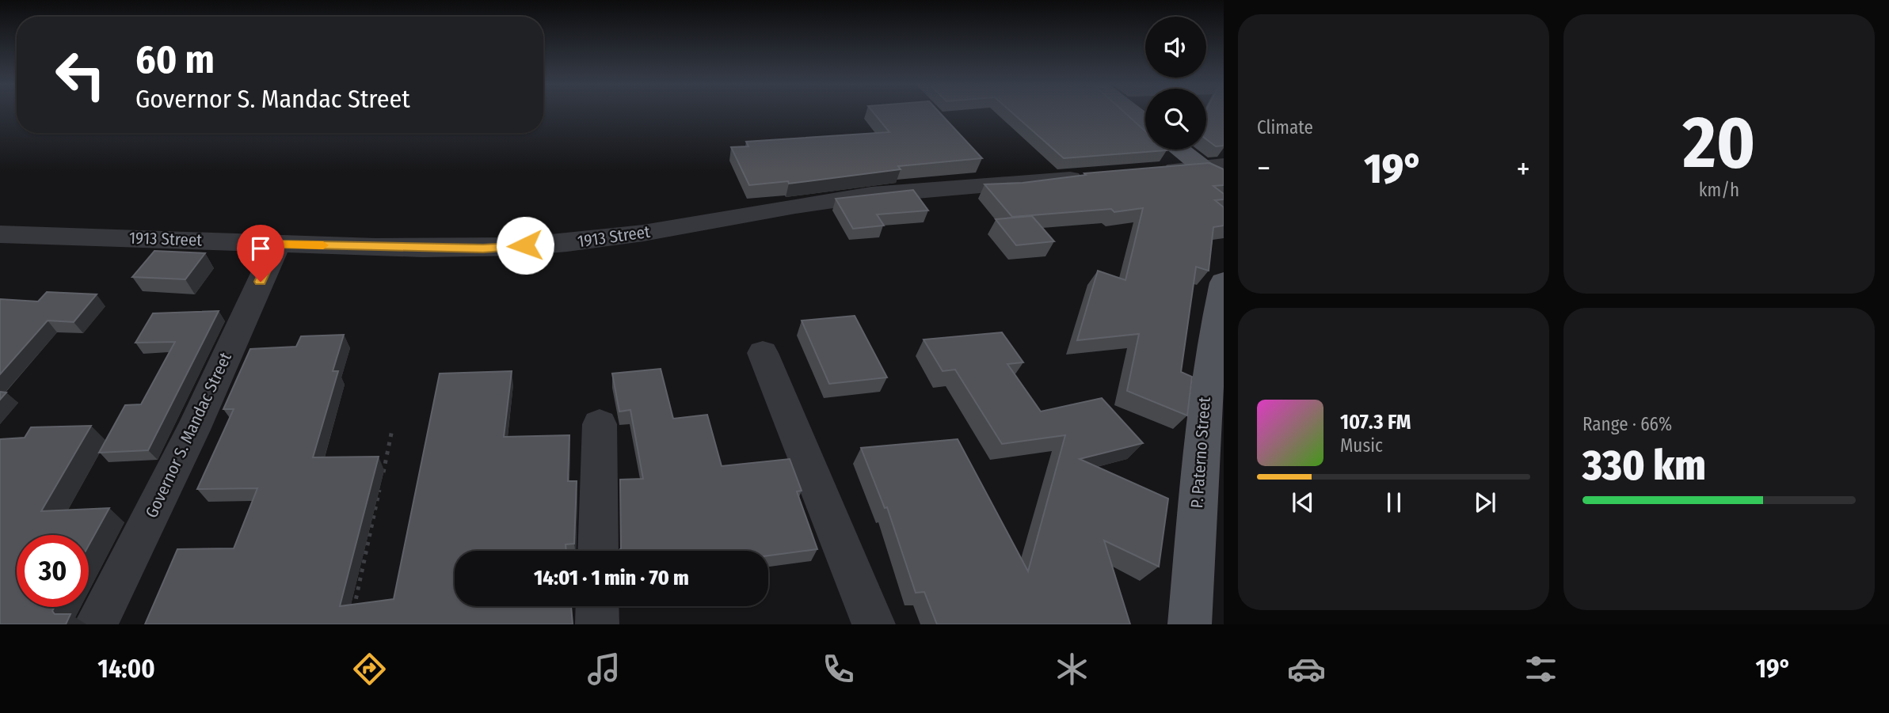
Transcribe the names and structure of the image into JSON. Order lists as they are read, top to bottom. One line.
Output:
{"streets":{"main road":["P. Paterno Street"],"street":["1913 Street","Governor S. Mandac Street"]},"crossings":[["1913 Street","Governor S. Mandac Street"]],"page":{"tile":["Climate",["20","km/h"],["Range · 66%","330 km"]],"turn":["60 m","Governor S. Mandac Street"],"heat":["−","19°","+"],"song":["107.3 FM","Music"],"limit":"30","trip":"14:01 · 1 min · 70 m","tabs":["14:00","19°"]}}
